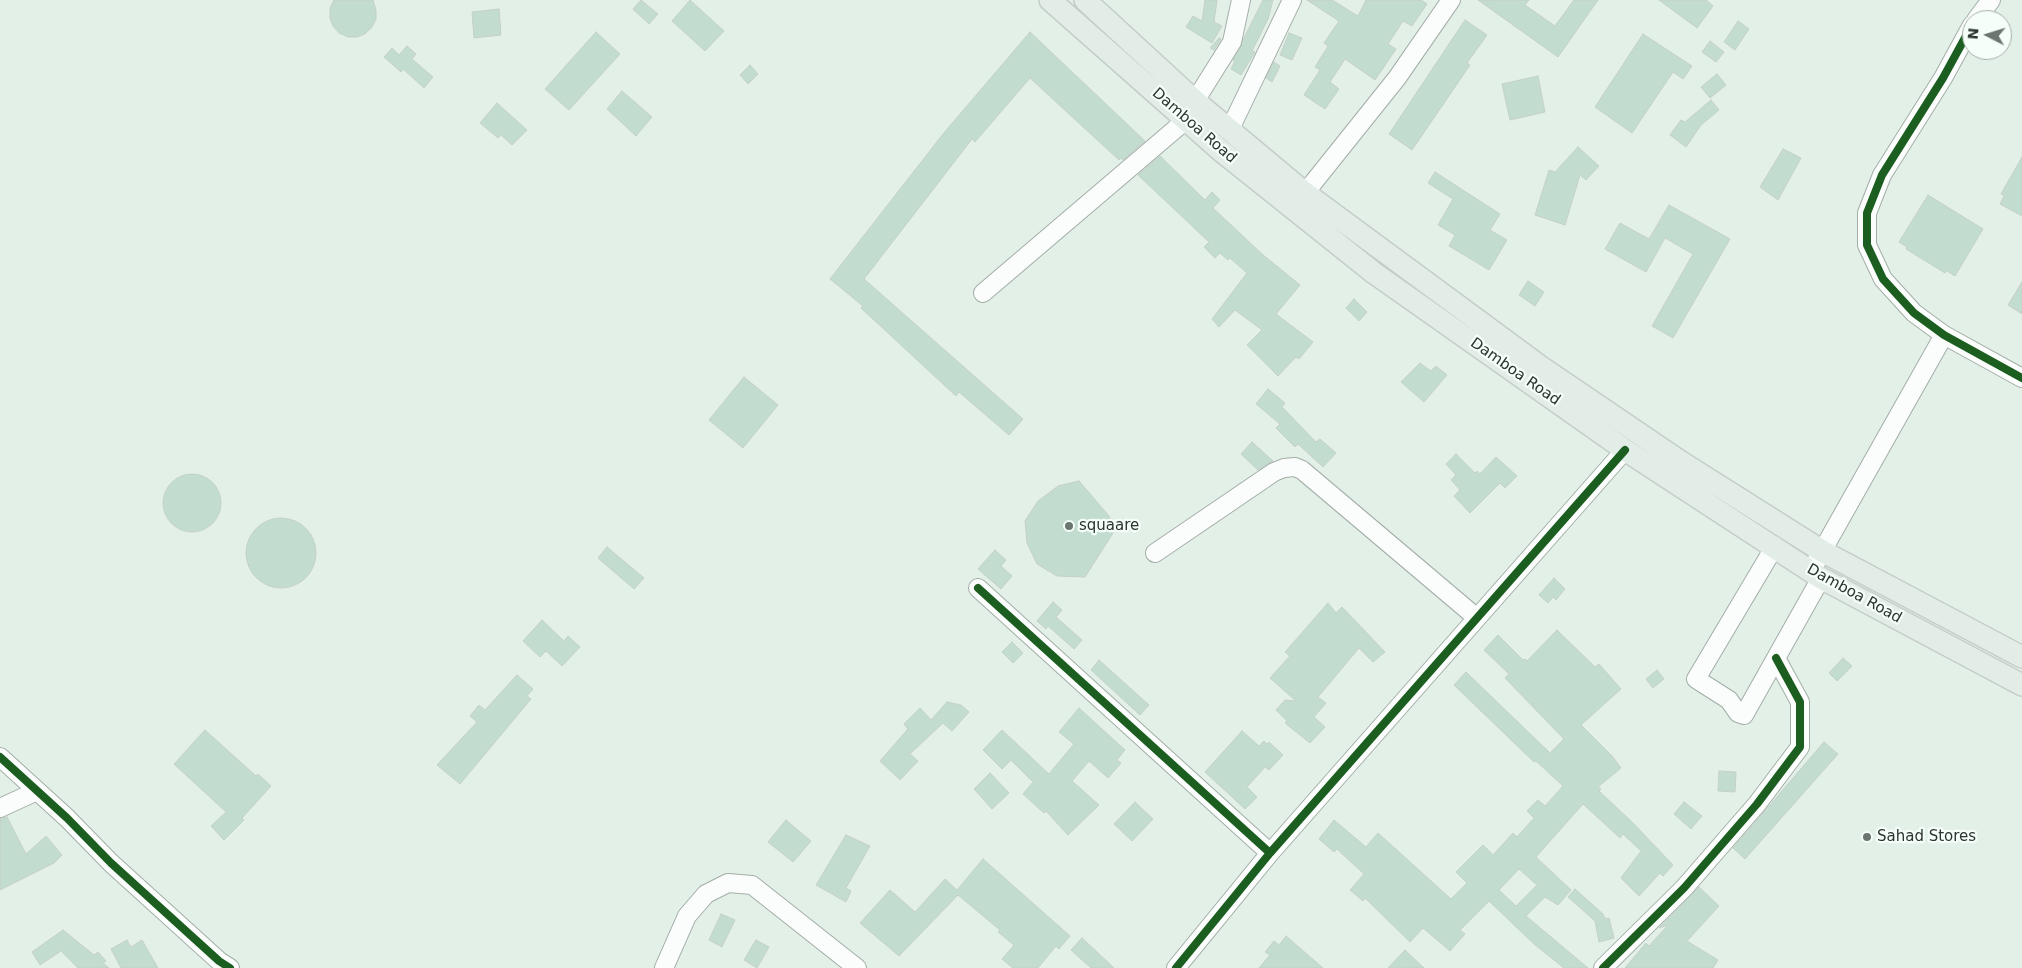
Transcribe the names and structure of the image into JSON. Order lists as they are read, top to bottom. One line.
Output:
{"streets":{"main road":["Damboa Road"]},"places":["squaare","Sahad Stores"],"north":"left"}
